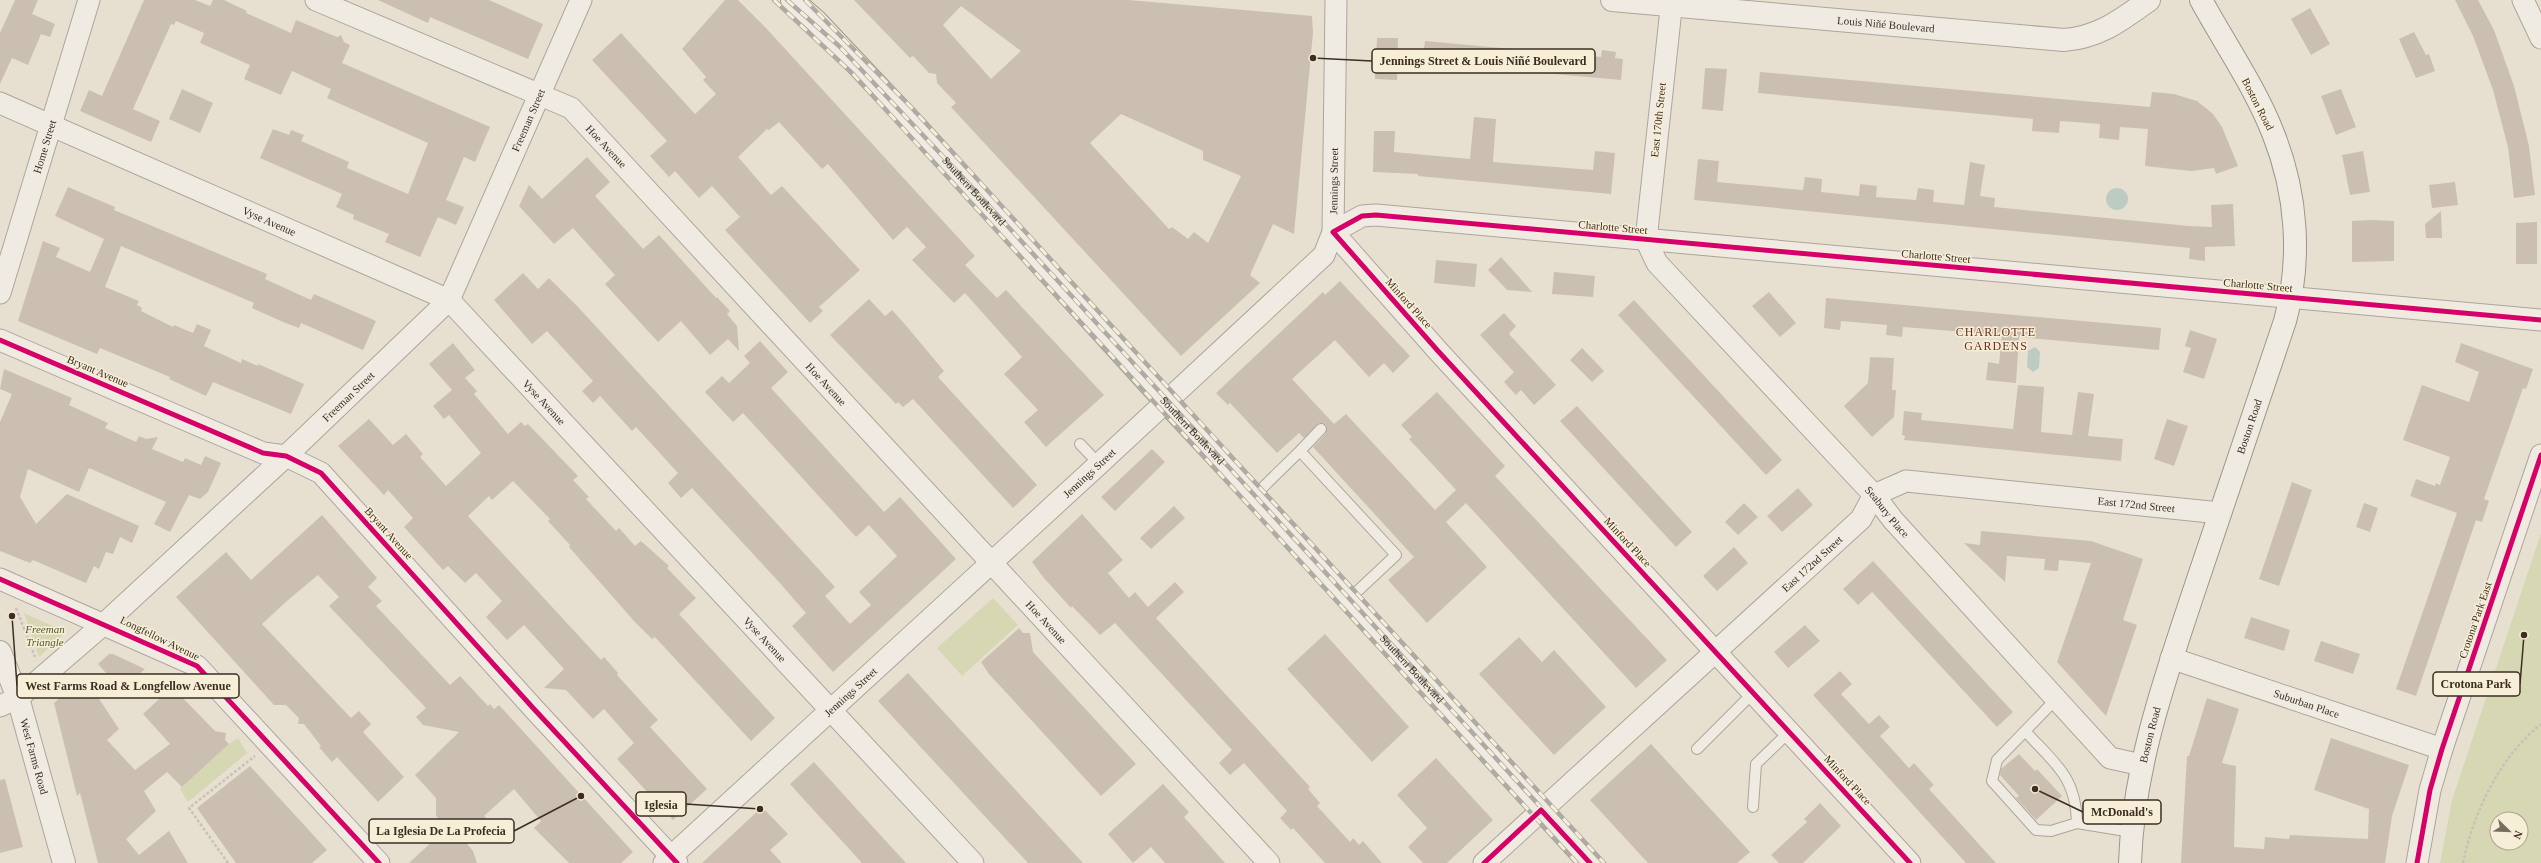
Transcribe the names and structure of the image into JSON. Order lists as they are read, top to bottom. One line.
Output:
{"streets":{"main road":["Louis Niñé Boulevard","Boston Road","Southern Boulevard","West Farms Road"],"street":["Freeman Street","East 170th Street","Hoe Avenue","Home Street","Jennings Street","Vyse Avenue","Charlotte Street","Minford Place","Bryant Avenue","East 172nd Street","Seabury Place","Crotona Park East","Longfellow Avenue","Suburban Place"]},"crossings":[["Louis Niñé Boulevard","East 170th Street"],["Boston Road","Charlotte Street"],["Boston Road","East 172nd Street"],["Boston Road","Seabury Place"],["Boston Road","Suburban Place"],["Freeman Street","Hoe Avenue"],["Freeman Street","Vyse Avenue"],["Freeman Street","Bryant Avenue"],["Freeman Street","Longfellow Avenue"],["Freeman Street","West Farms Road"],["East 170th Street","Charlotte Street"],["East 170th Street","Seabury Place"],["Hoe Avenue","Jennings Street"],["Home Street","Vyse Avenue"],["Jennings Street","Southern Boulevard"],["Jennings Street","Vyse Avenue"],["Jennings Street","Charlotte Street"],["Jennings Street","Minford Place"],["Jennings Street","Bryant Avenue"],["Southern Boulevard","East 172nd Street"],["Charlotte Street","Minford Place"],["Charlotte Street","Seabury Place"],["Minford Place","East 172nd Street"],["East 172nd Street","Seabury Place"],["Crotona Park East","Suburban Place"]],"districts":["CHARLOTTE GARDENS"],"parks":["Freeman Triangle"],"places":["Jennings Street & Louis Niñé Boulevard","West Farms Road & Longfellow Avenue","Crotona Park","McDonald's","La Iglesia De La Profecia","Iglesia"],"north":"bottom right"}
